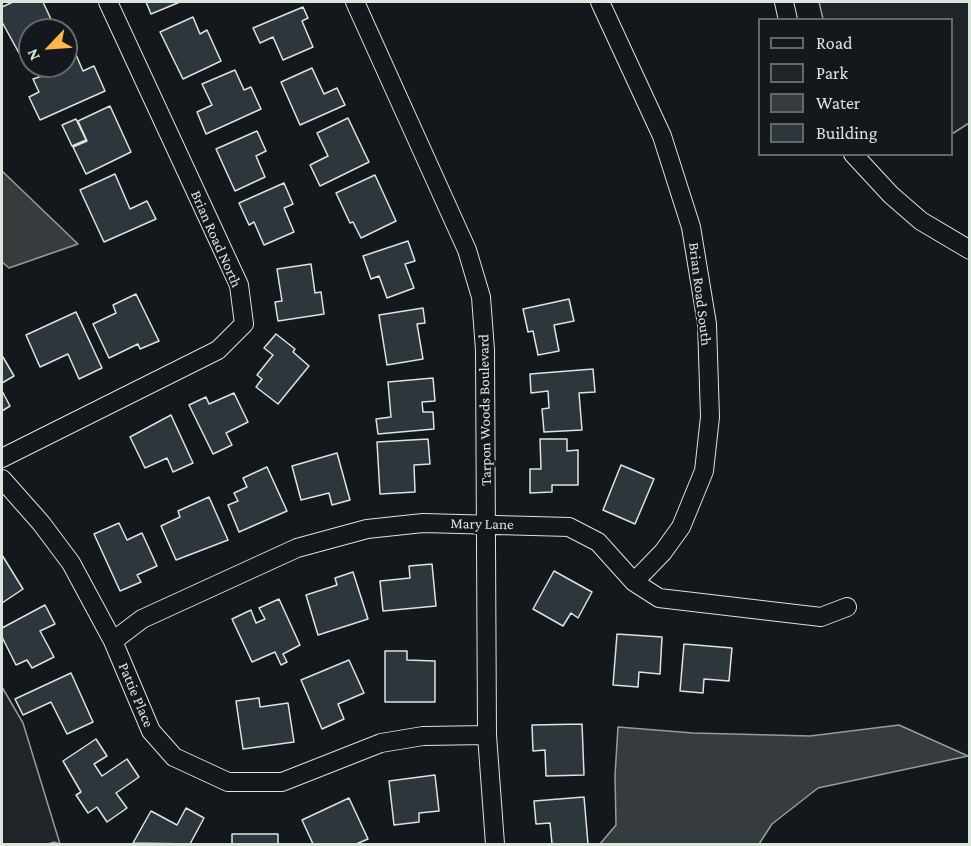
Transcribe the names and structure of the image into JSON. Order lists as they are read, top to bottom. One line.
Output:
{"streets":{"street":["Brian Road North","Brian Road South","Tarpon Woods Boulevard","Mary Lane","Pattie Place"]},"crossings":[["Brian Road South","Mary Lane"],["Tarpon Woods Boulevard","Mary Lane"],["Tarpon Woods Boulevard","Pattie Place"],["Mary Lane","Pattie Place"]],"legend":["Road","Park","Water","Building"],"north":"bottom left"}
